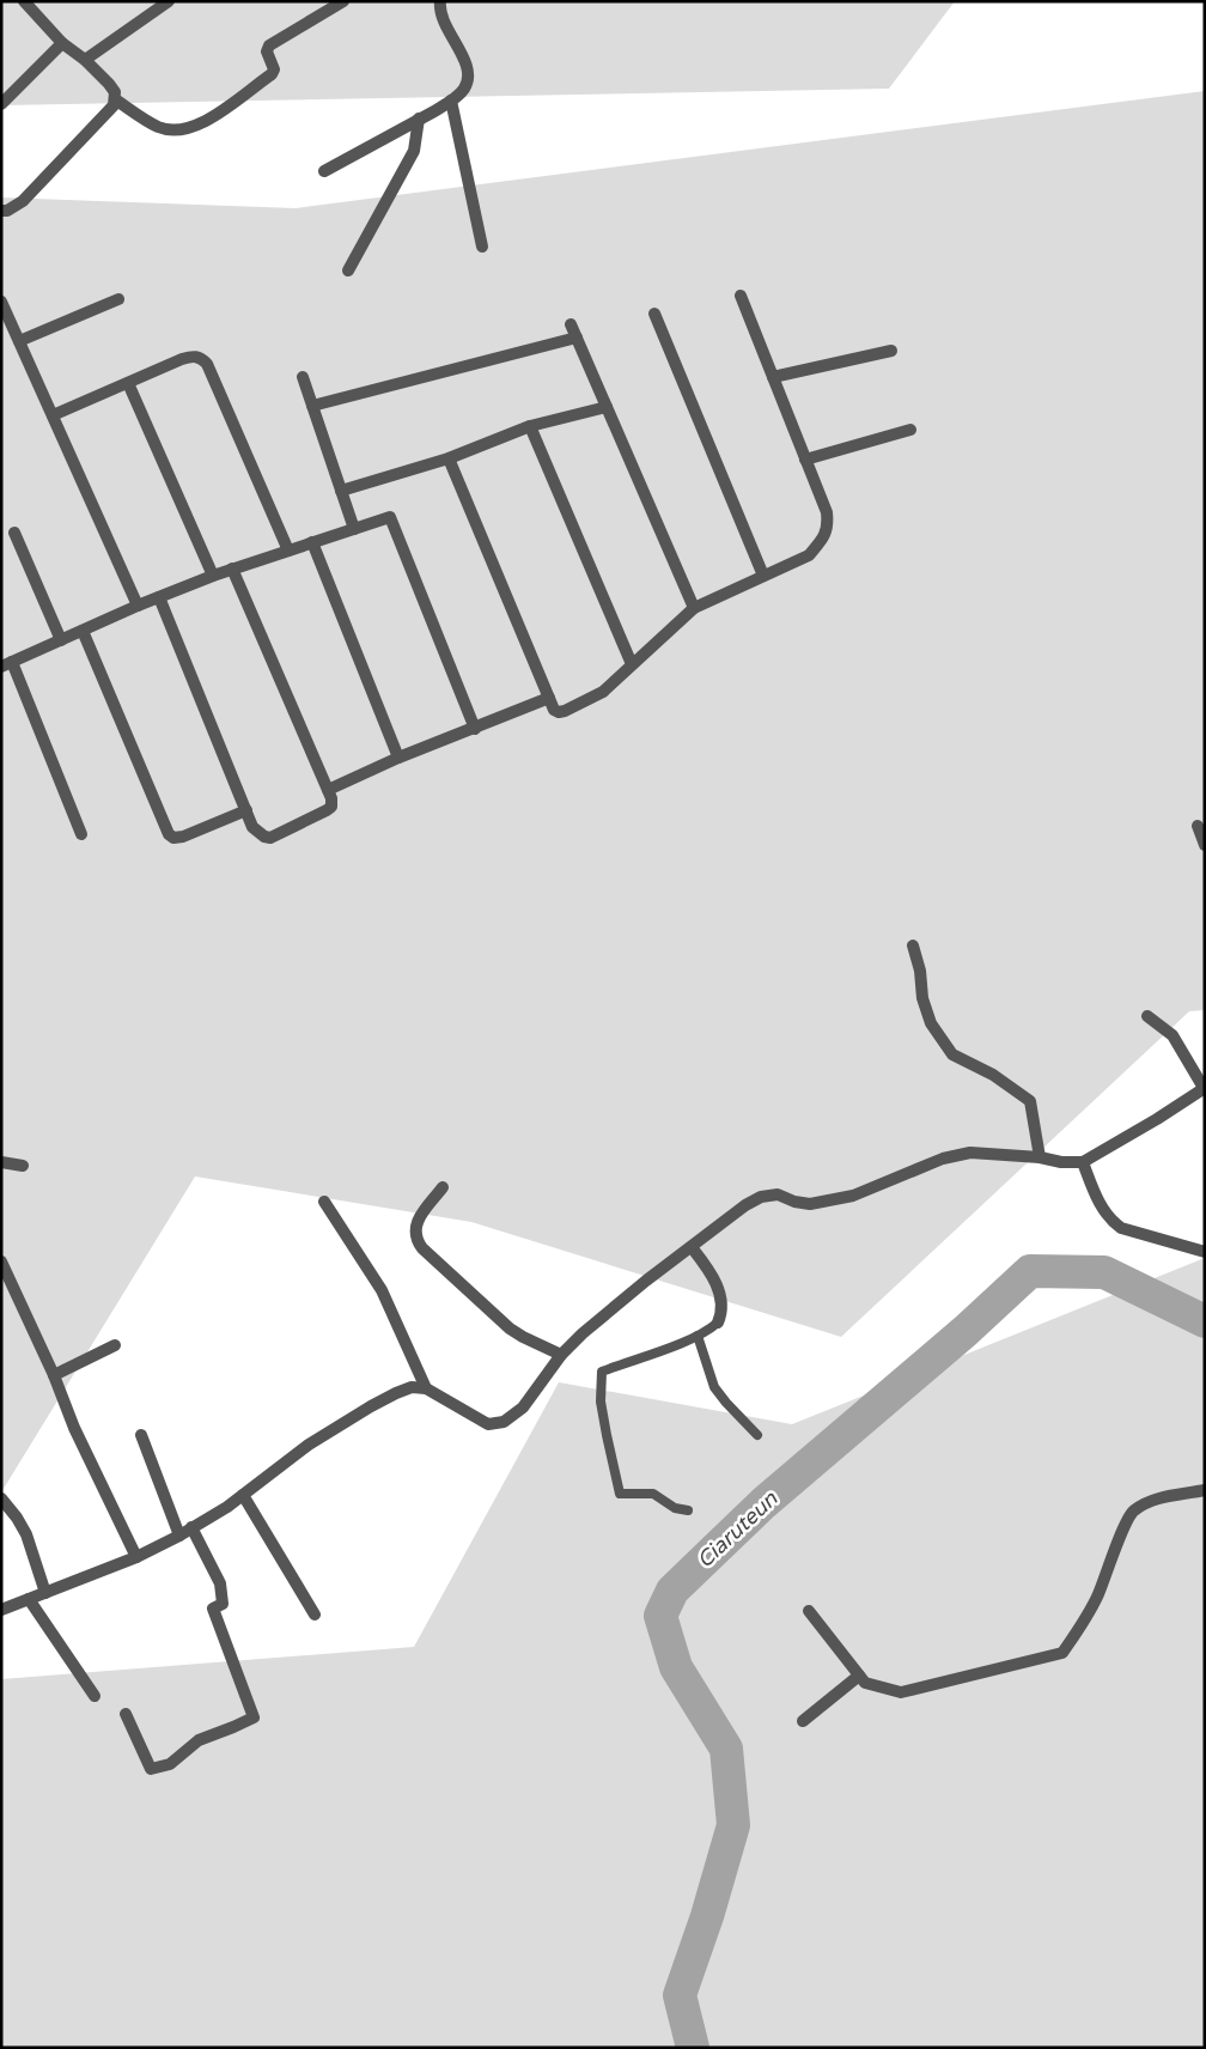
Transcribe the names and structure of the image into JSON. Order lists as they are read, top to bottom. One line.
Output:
{"water":["Ciaruteun"]}
